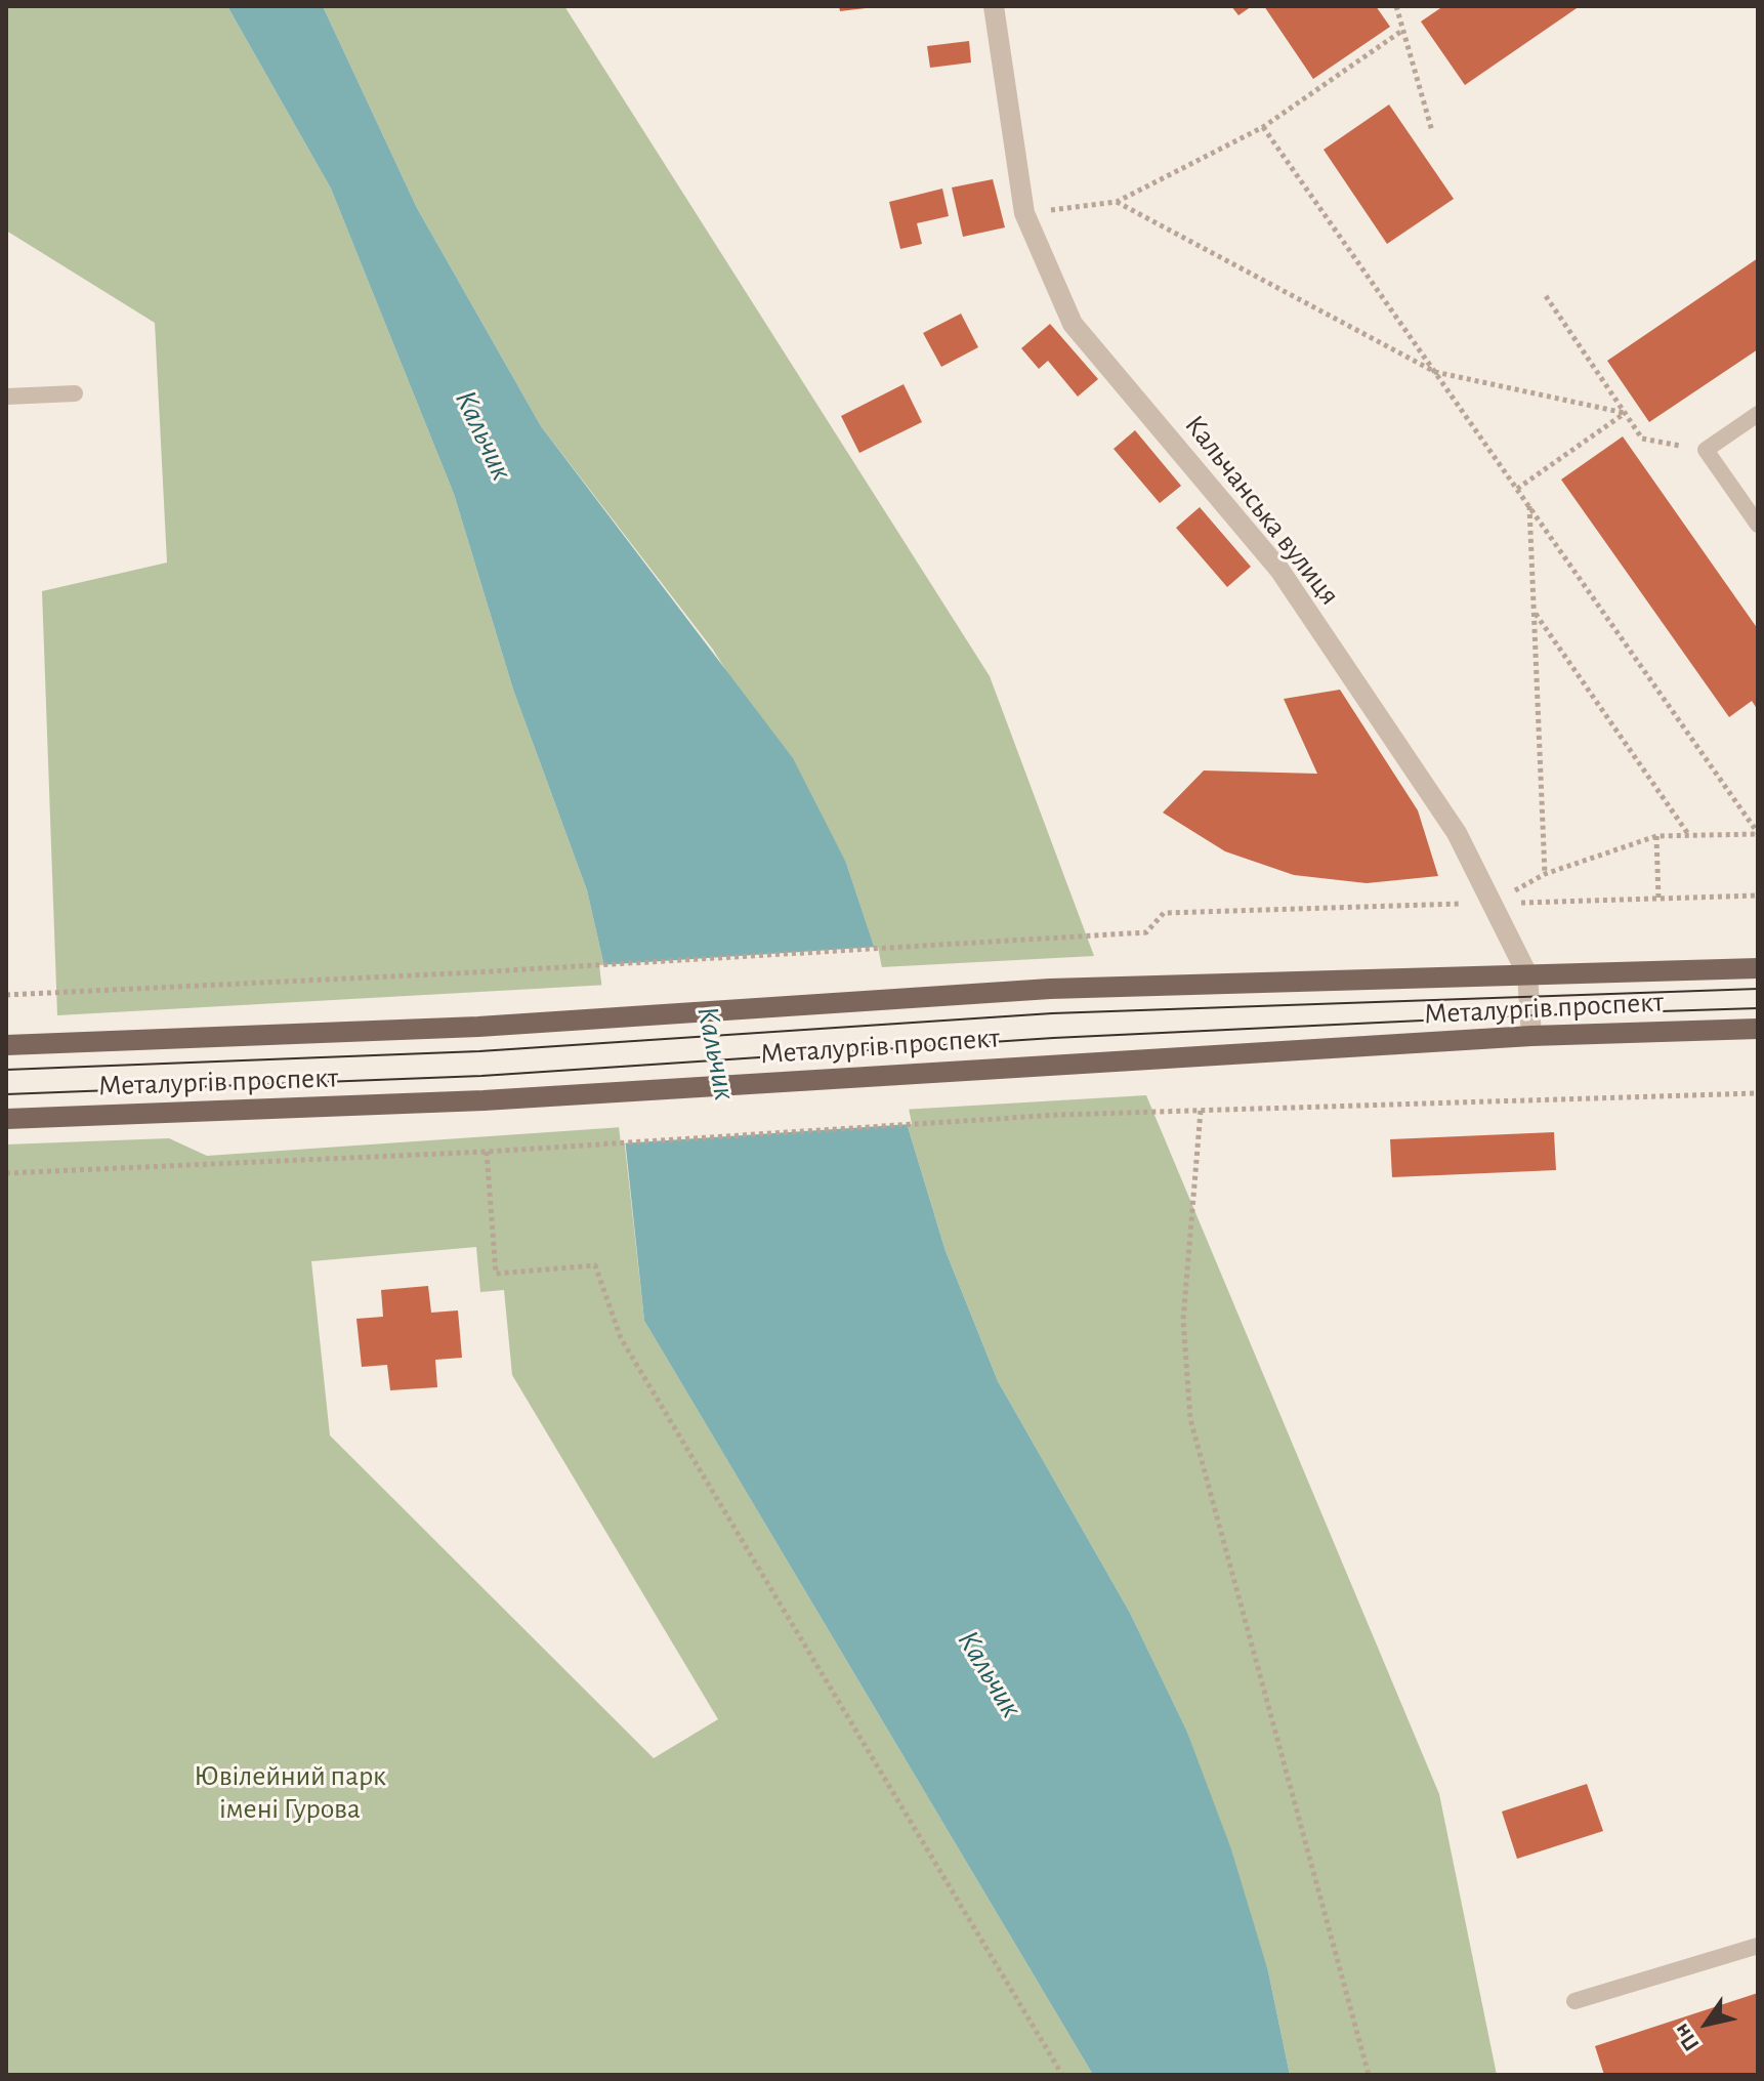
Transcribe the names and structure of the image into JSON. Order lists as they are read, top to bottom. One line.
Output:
{"streets":{"main road":["Металургів проспект"],"street":["Кальчанська вулиця"]},"crossings":[["Кальчанська вулиця","Металургів проспект"]],"water":["Кальчик"],"parks":["Ювілейний парк імені Гурова"],"north":"bottom left"}
